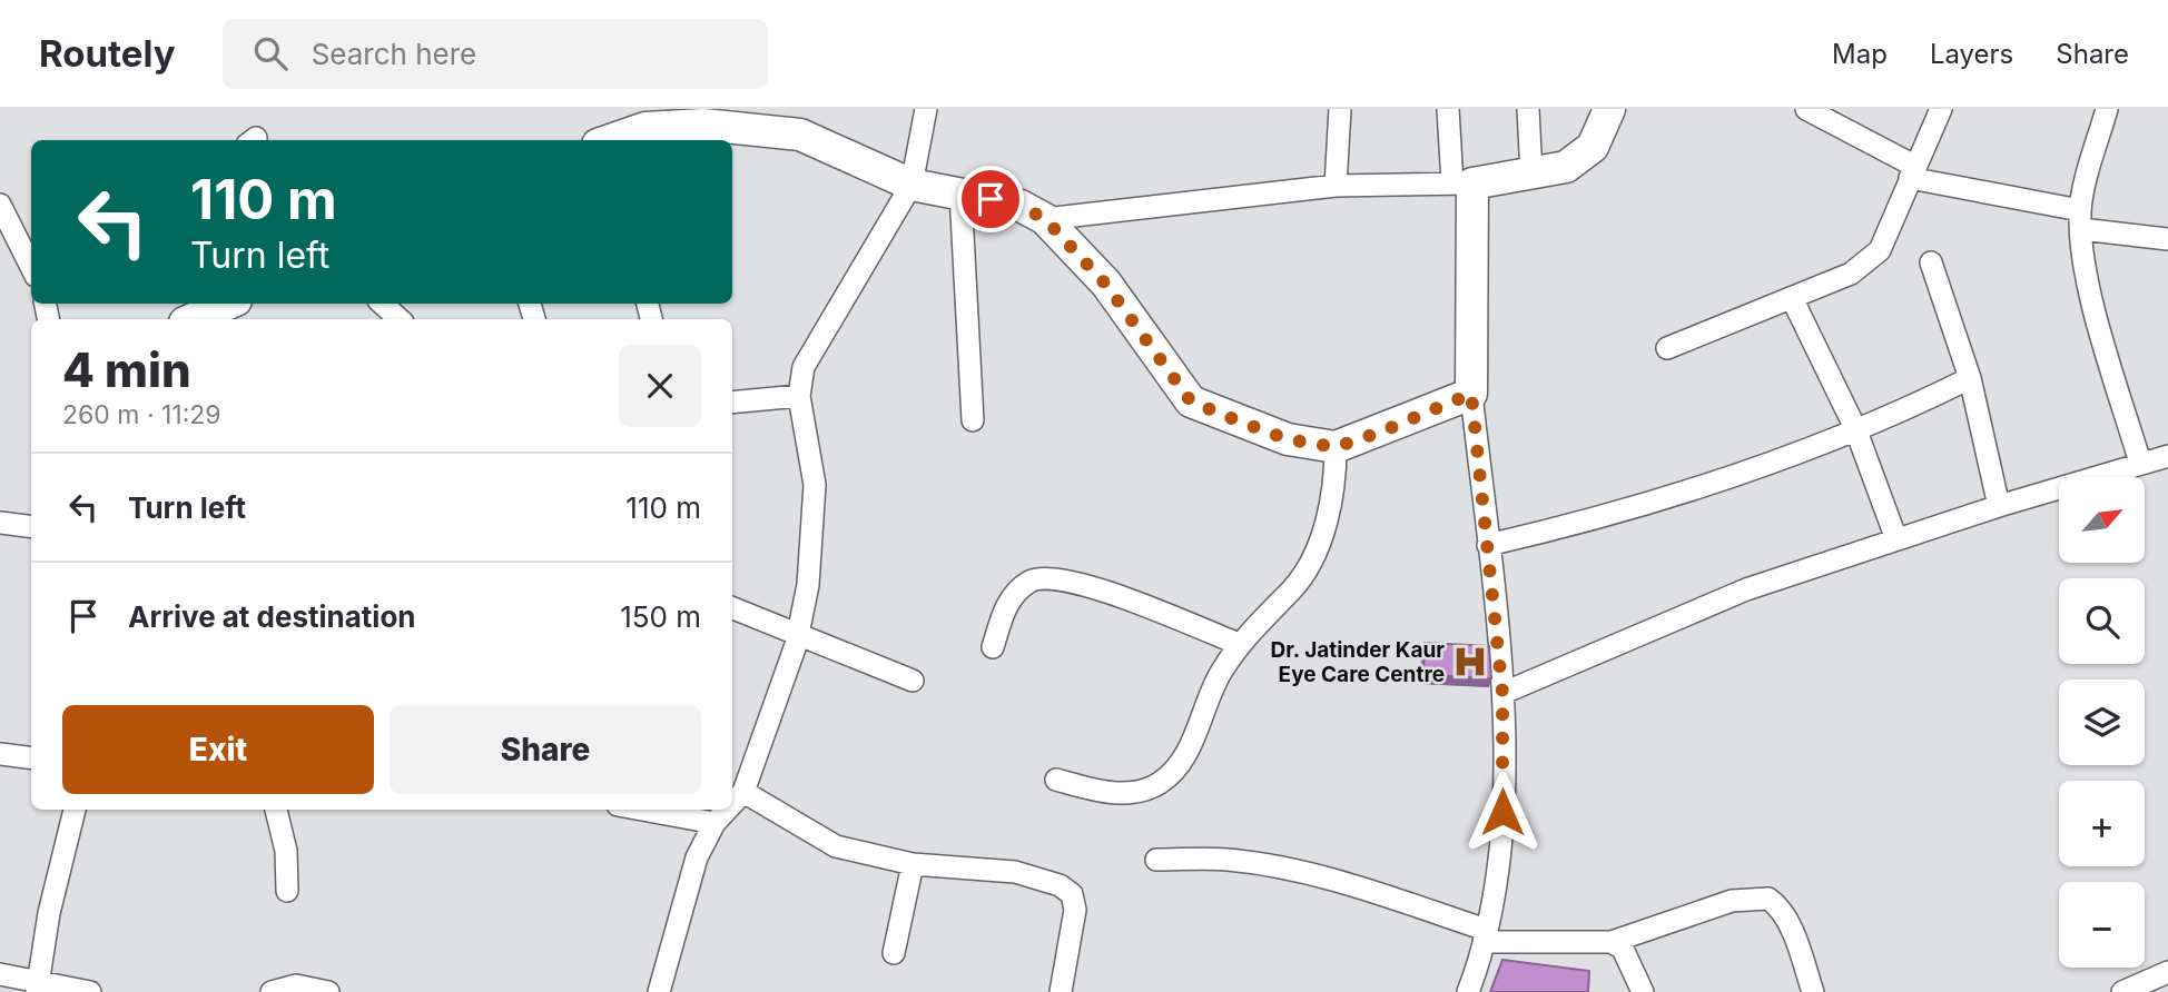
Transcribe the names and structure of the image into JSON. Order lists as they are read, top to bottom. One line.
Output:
{"places":{"hospital":["Dr. Jatinder Kaur Eye Care Centre"]},"north":"top right","page":{"header":"Routely","search":"Search here","nav":["Map","Layers","Share"],"turn":["110 m","Turn left"],"heading":["4 min","260 m · 11:29"],"list":[{"name":"Turn left","value":"110 m"},{"name":"Arrive at destination","value":"150 m"}],"map_buttons":["+","−"],"buttons":["Exit","Share"]}}
